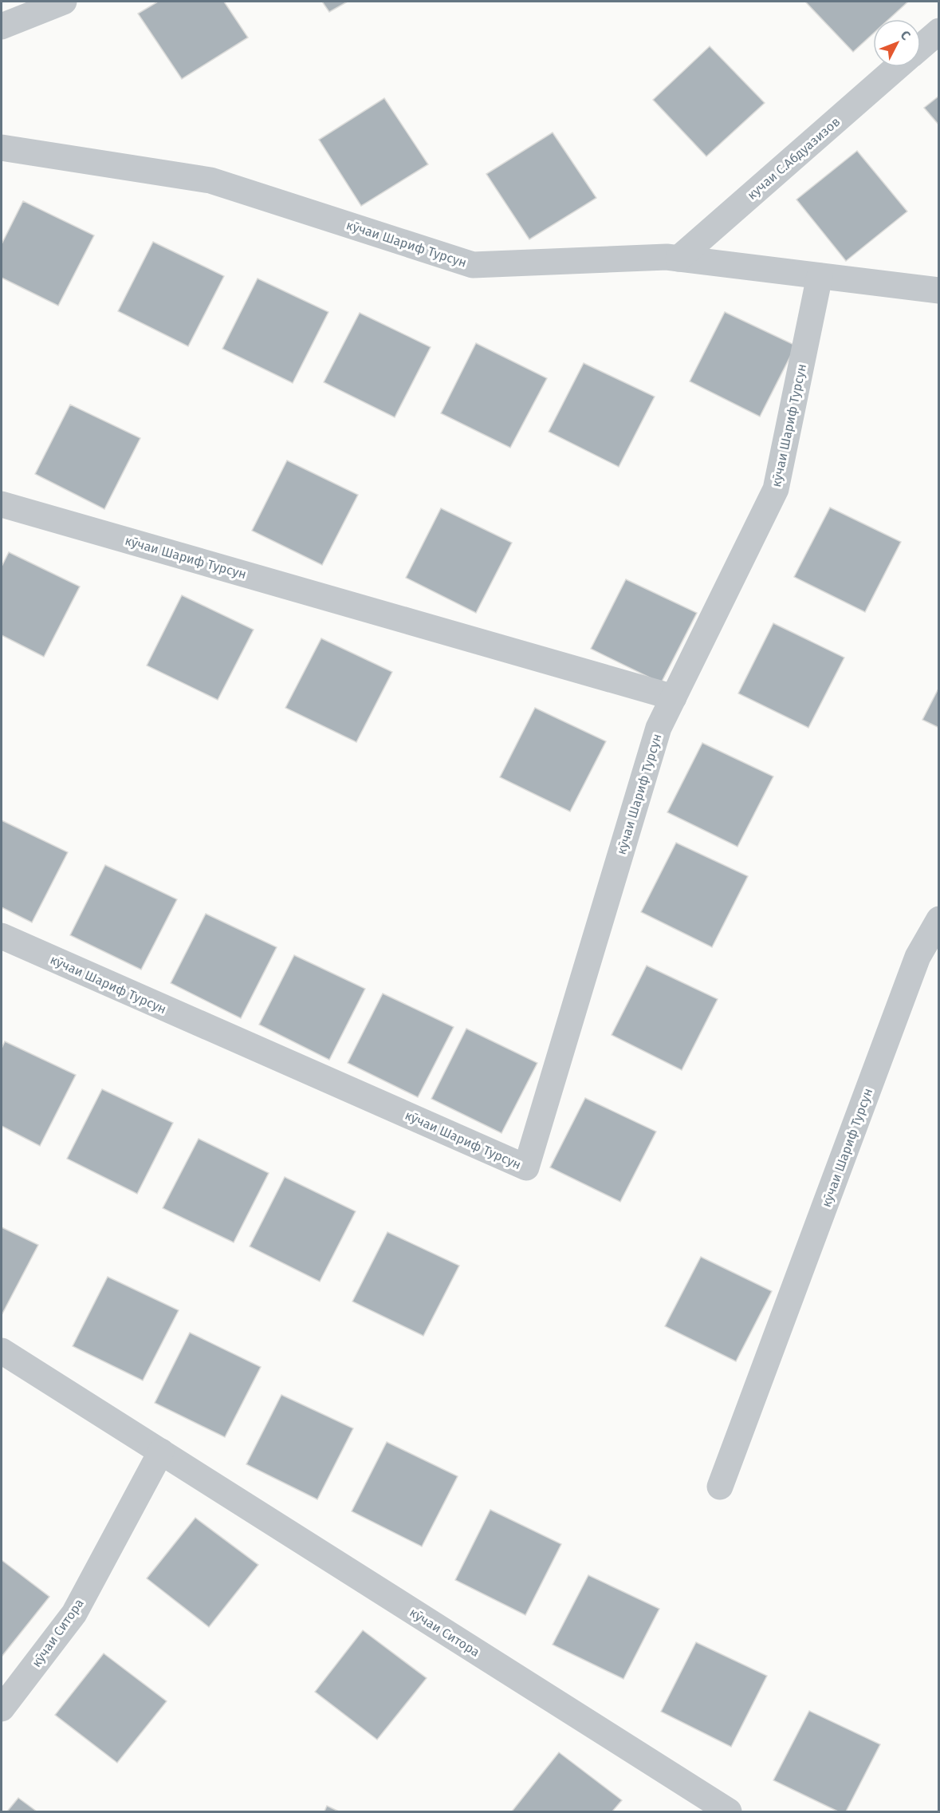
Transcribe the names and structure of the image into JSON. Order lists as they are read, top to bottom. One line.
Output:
{"streets":{"street":["кучаи С.Абдуазизов","кӯчаи Шариф Турсун","кӯчаи Ситора"]},"crossings":[["кучаи С.Абдуазизов","кӯчаи Шариф Турсун"]],"north":"top right"}
